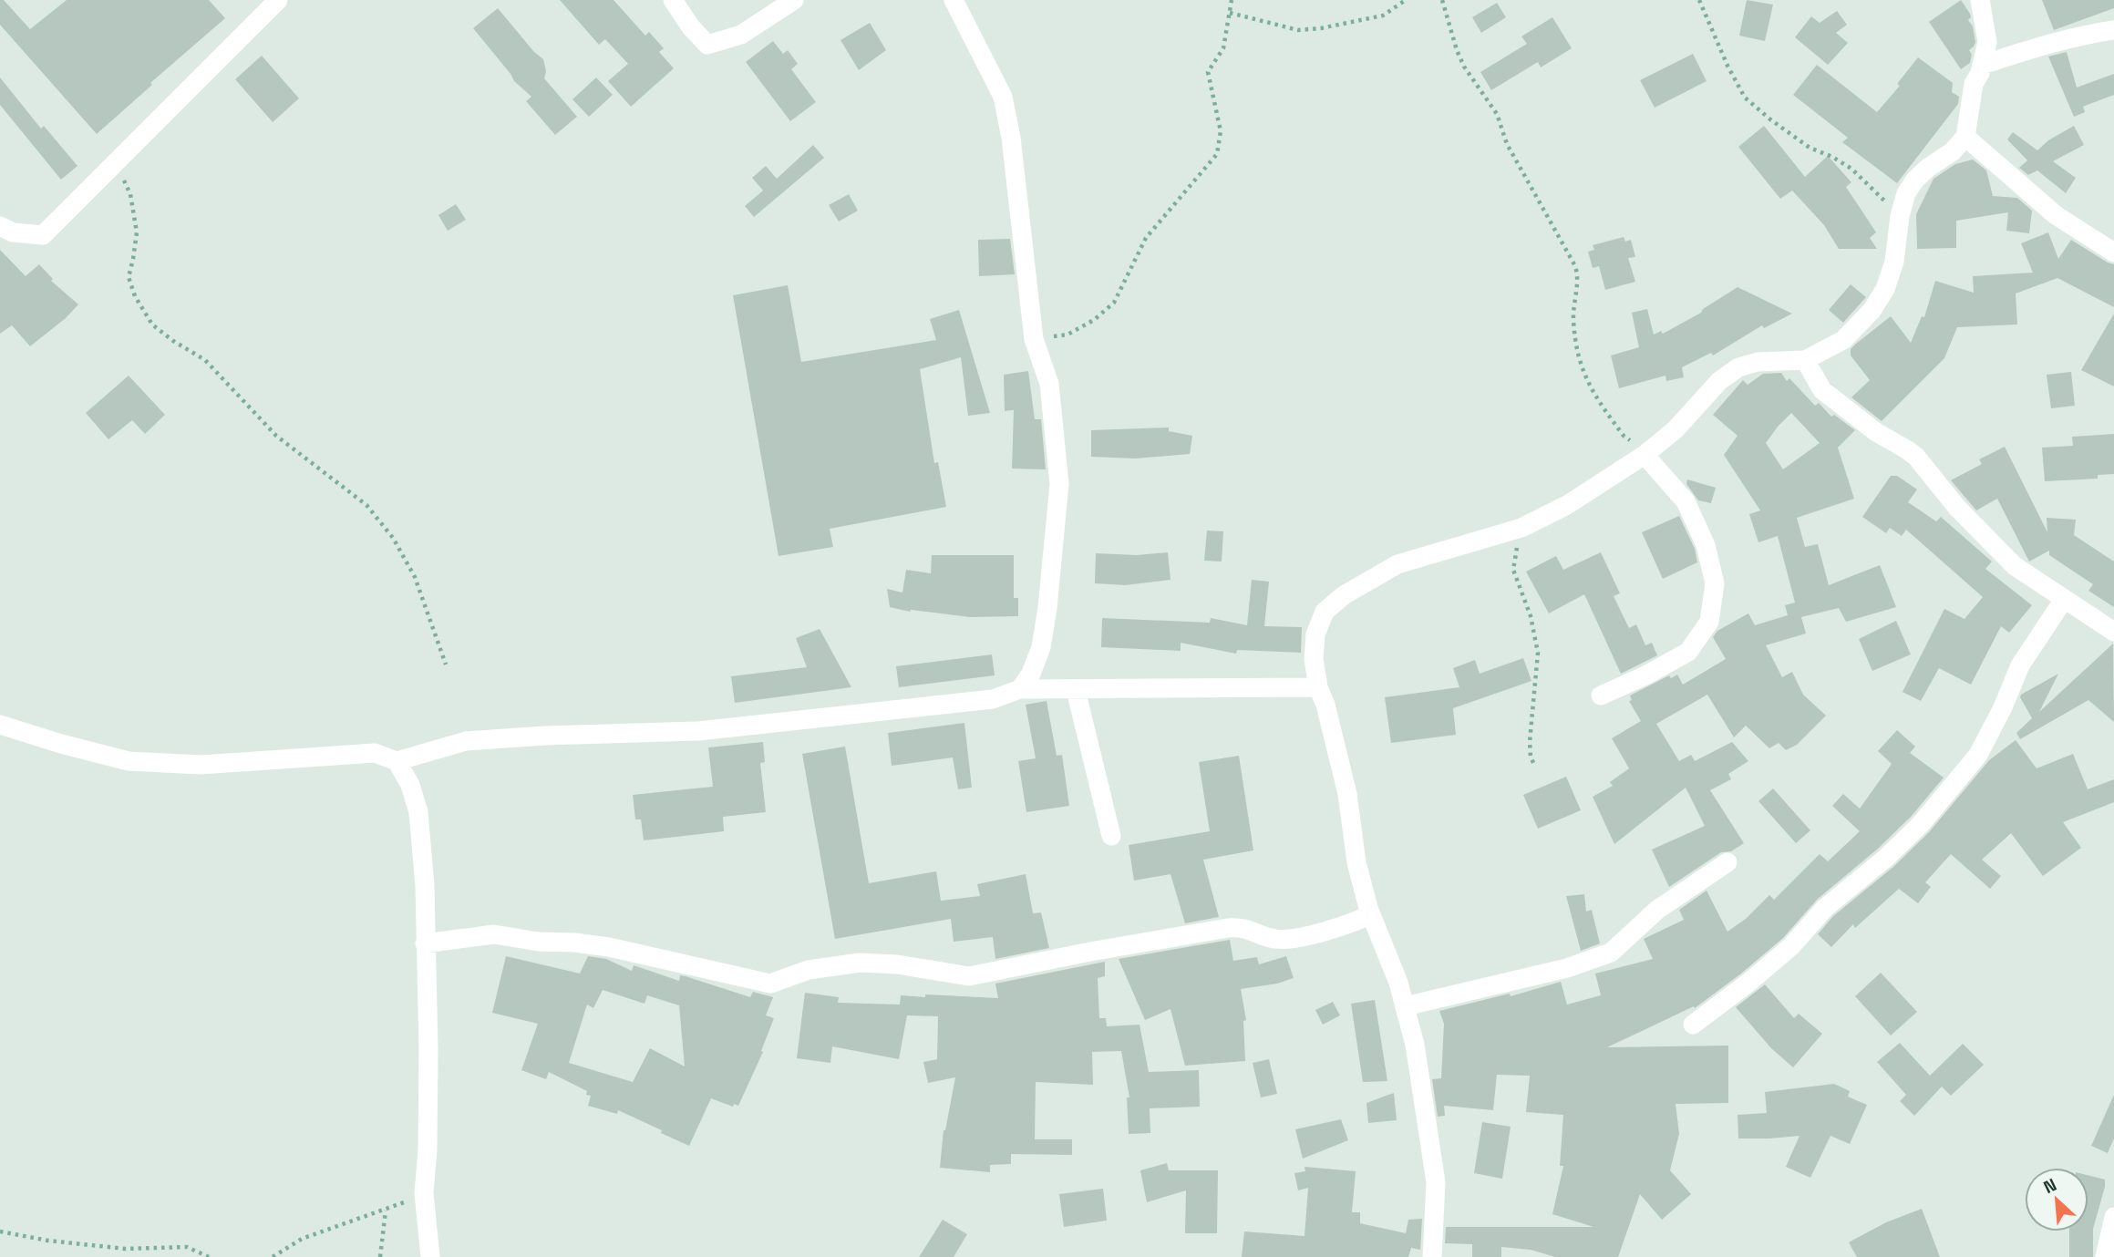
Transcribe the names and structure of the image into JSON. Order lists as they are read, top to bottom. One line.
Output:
{"north":"top left"}
